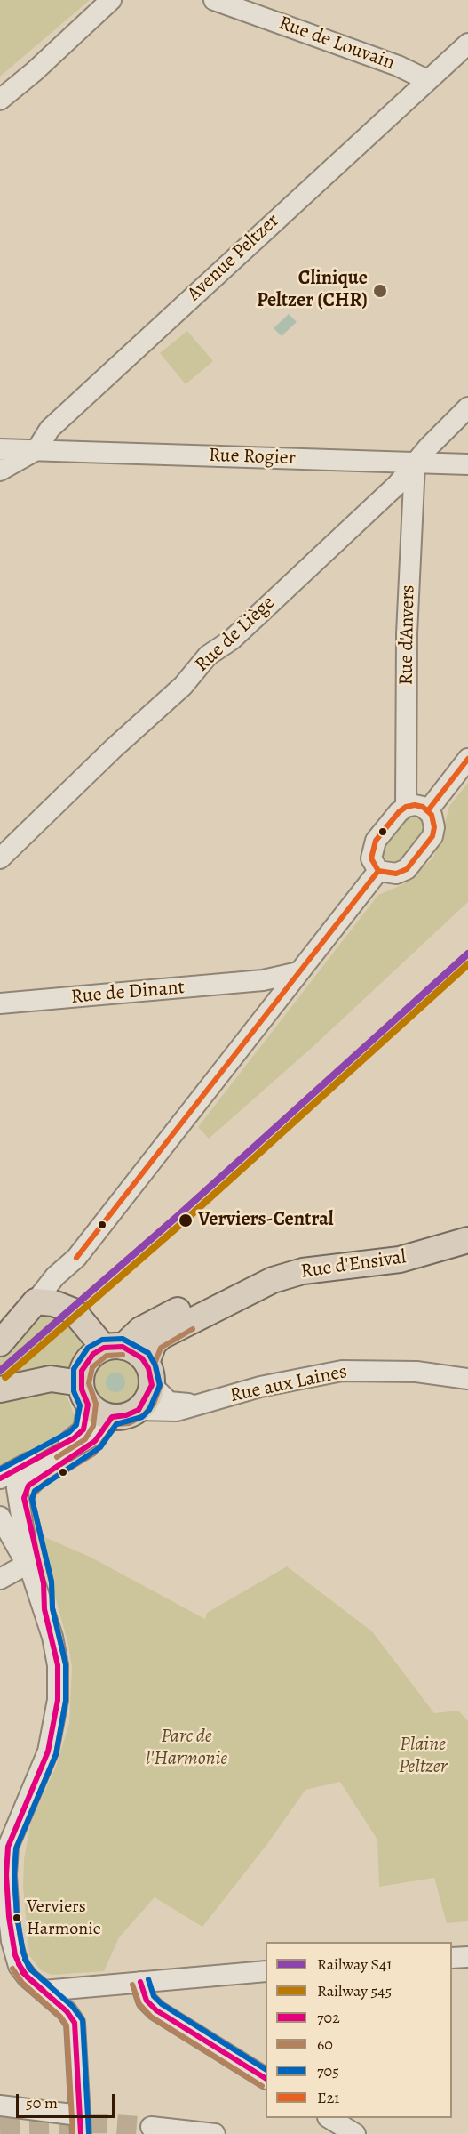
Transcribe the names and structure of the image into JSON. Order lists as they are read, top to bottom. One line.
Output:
{"streets":{"main road":["Rue d'Ensival"],"street":["Rue de Louvain","Avenue Peltzer","Rue Rogier","Rue de Liège","Rue d'Anvers","Rue de Dinant","Rue aux Laines"]},"crossings":[["Rue de Louvain","Avenue Peltzer"],["Avenue Peltzer","Rue Rogier"],["Rue Rogier","Rue de Liège"],["Rue Rogier","Rue d'Anvers"],["Rue de Liège","Rue d'Anvers"]],"parks":["Parc de l'Harmonie","Plaine Peltzer"],"places":["Clinique Peltzer (CHR)","Verviers-Central","Verviers Harmonie"],"lines":["transit line E21","rail line S41","rail line 545","transit line 60","transit line 705","transit line 702"],"legend":["Railway S41","Railway 545","702","60","705","E21"],"scale_bar":"50 m"}
